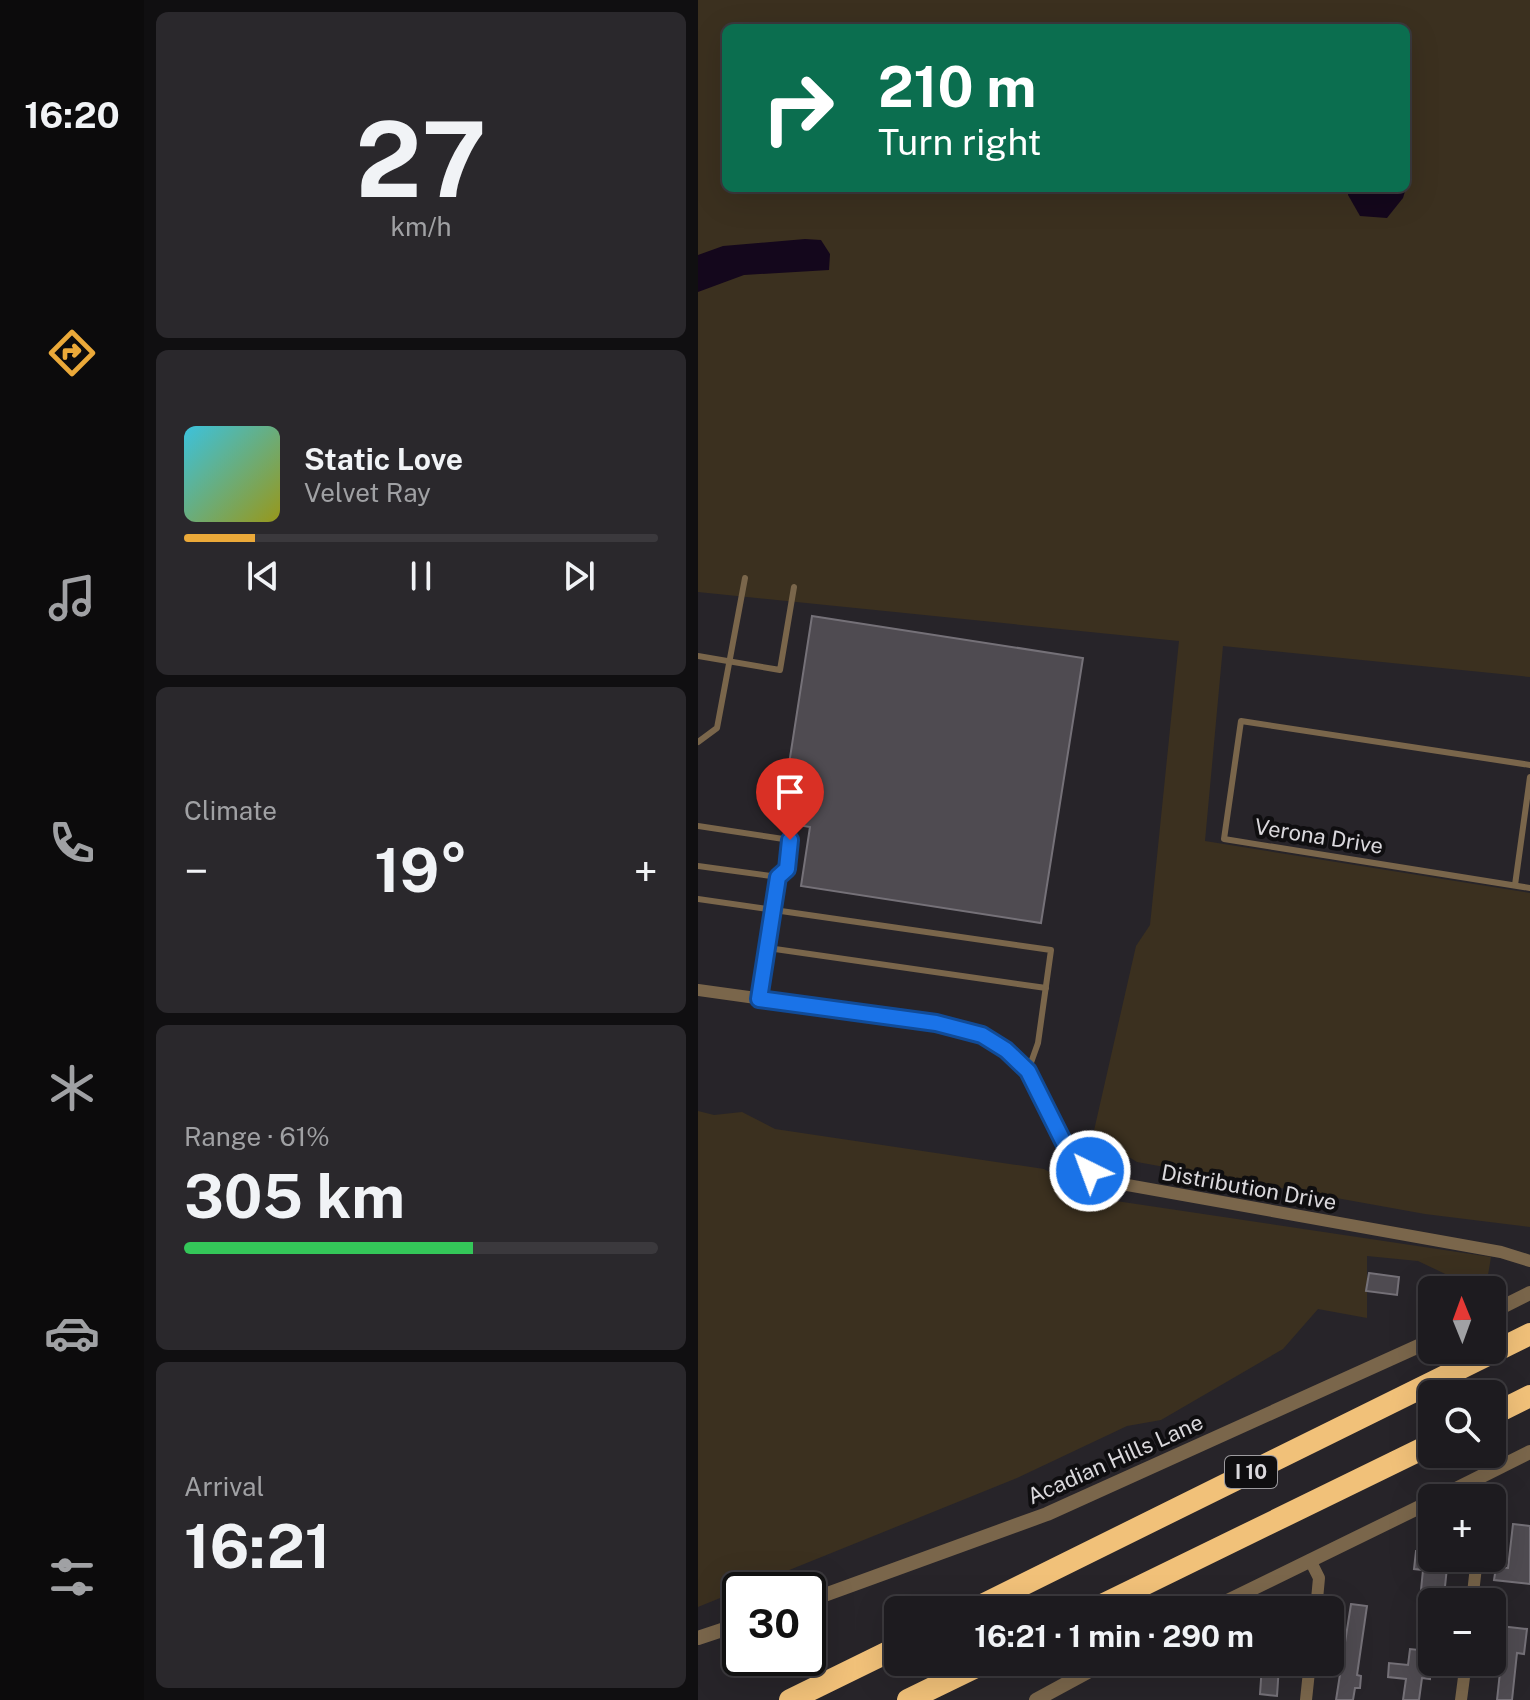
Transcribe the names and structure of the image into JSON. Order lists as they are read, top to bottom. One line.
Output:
{"streets":{"highway":["I 10"],"street":["Distribution Drive","Acadian Hills Lane"],"lane":["Verona Drive"]},"north":"top","page":{"tabs":"16:20","tile":[["27","km/h"],"Climate",["Range · 61%","305 km"],["Arrival","16:21"]],"turn":["210 m","Turn right"],"song":["Static Love","Velvet Ray"],"heat":["−","19°","+"],"map_buttons":["+","−"],"limit":"30","trip":"16:21 · 1 min · 290 m"}}
